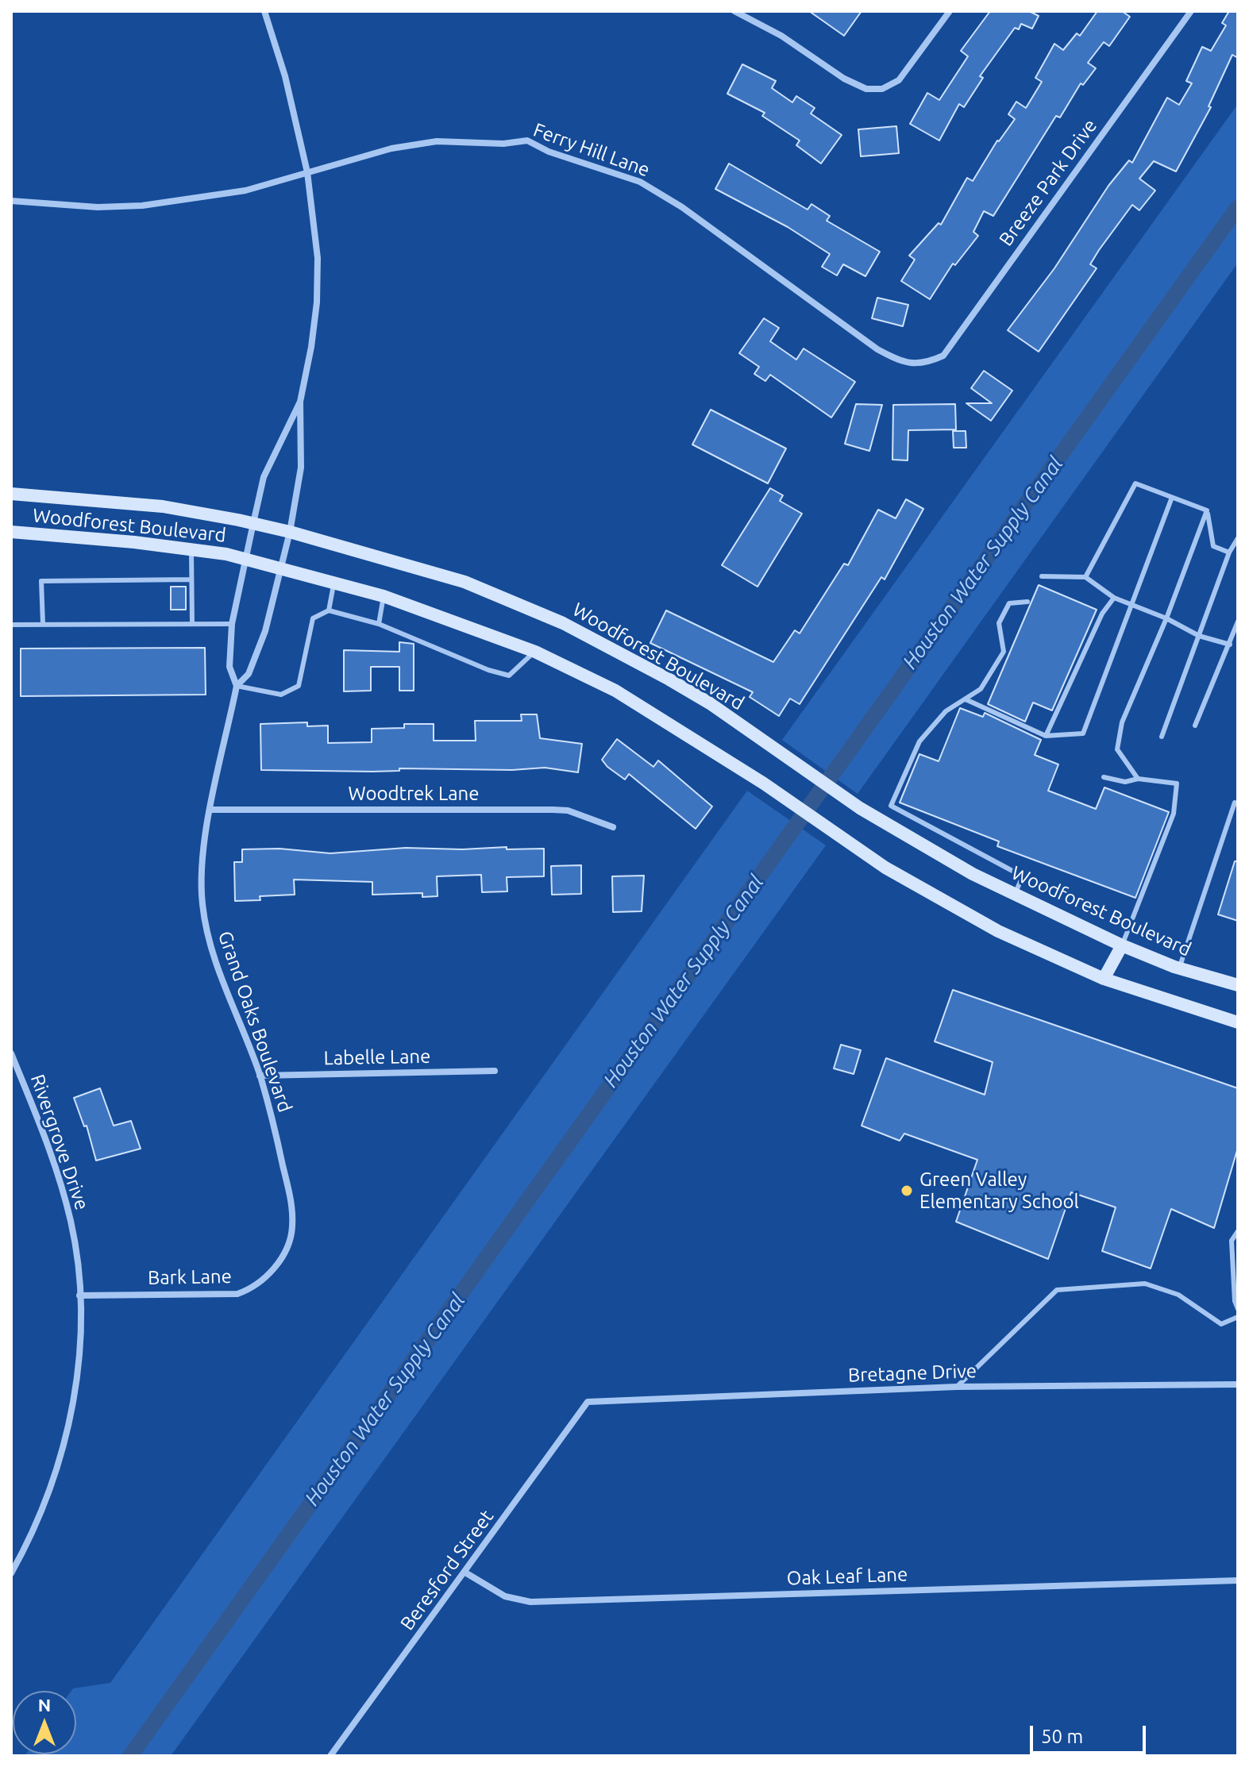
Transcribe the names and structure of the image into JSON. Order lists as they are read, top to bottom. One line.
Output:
{"streets":{"main road":["Woodforest Boulevard"],"street":["Ferry Hill Lane","Breeze Park Drive","Woodtrek Lane","Grand Oaks Boulevard","Labelle Lane","Rivergrove Drive","Bark Lane","Bretagne Drive","Beresford Street","Oak Leaf Lane"]},"crossings":[["Ferry Hill Lane","Breeze Park Drive"],["Ferry Hill Lane","Grand Oaks Boulevard"],["Woodforest Boulevard","Grand Oaks Boulevard"],["Woodtrek Lane","Grand Oaks Boulevard"],["Grand Oaks Boulevard","Labelle Lane"],["Grand Oaks Boulevard","Bark Lane"],["Rivergrove Drive","Bark Lane"],["Bretagne Drive","Beresford Street"],["Beresford Street","Oak Leaf Lane"]],"water":["Houston Water Supply Canal"],"places":["Green Valley Elementary School"],"scale_bar":"50 m","north":"top"}
